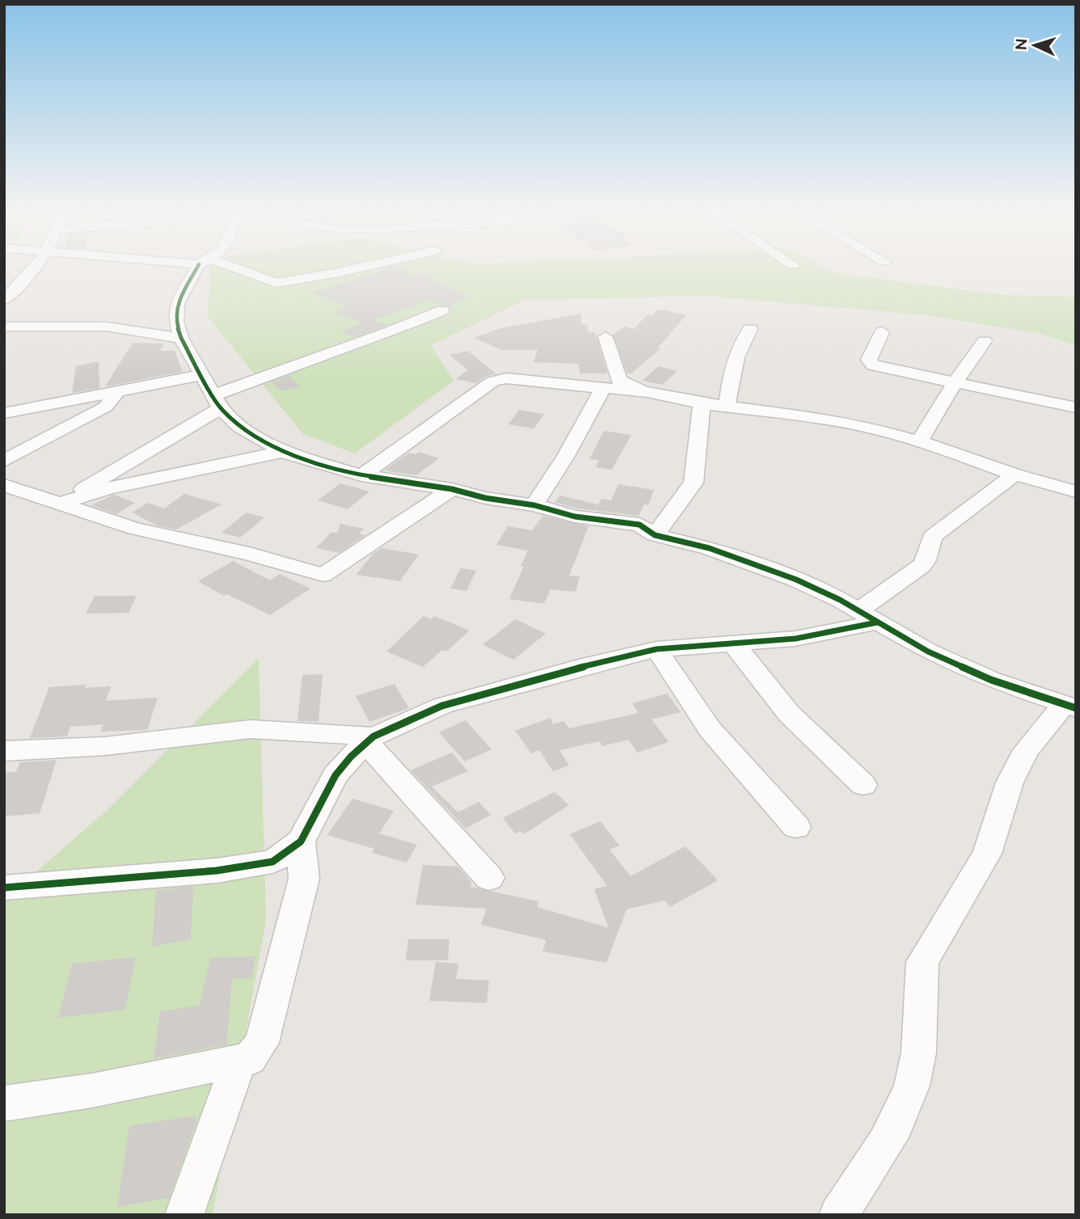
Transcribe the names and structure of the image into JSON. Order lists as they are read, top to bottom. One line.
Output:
{"north":"left"}
